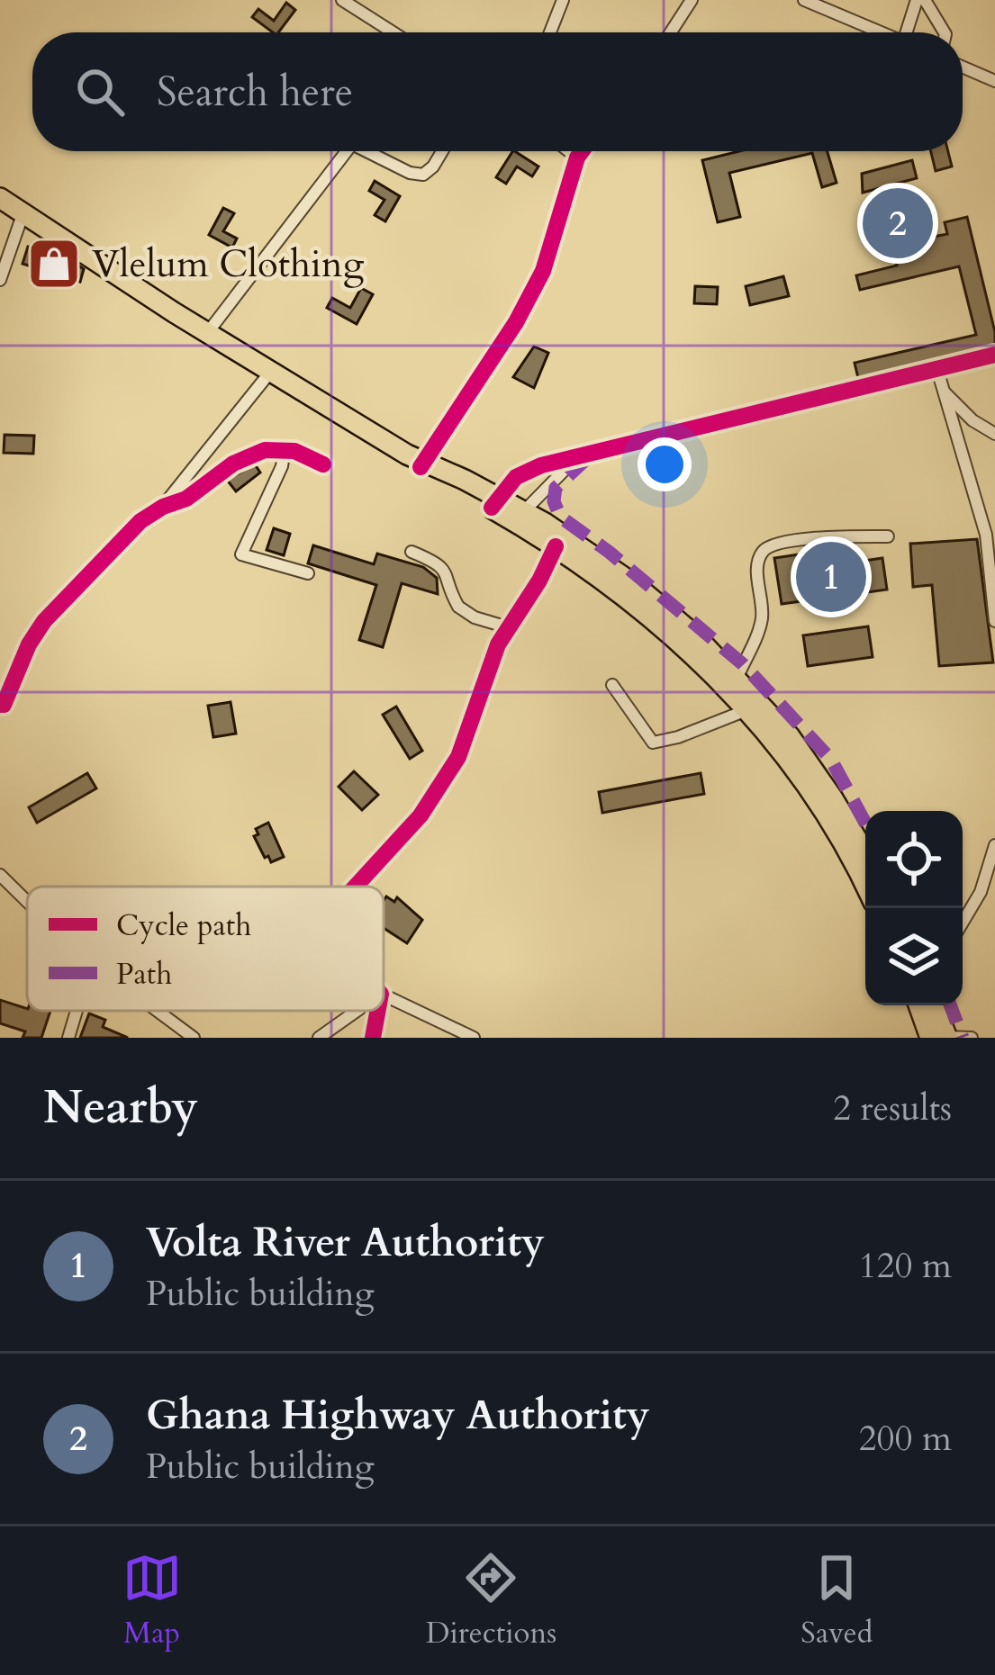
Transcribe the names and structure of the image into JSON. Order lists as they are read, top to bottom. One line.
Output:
{"places":{"shop":["Vlelum Clothing"]},"legend":["Cycle path","Path"],"page":{"search":"Search here","pins":["2","1"],"heading":["Nearby","2 results"],"list":[{"mark":"1","name":"Volta River Authority","note":"Public building","value":"120 m"},{"mark":"2","name":"Ghana Highway Authority","note":"Public building","value":"200 m"}],"nav":["Map","Directions","Saved"]}}
